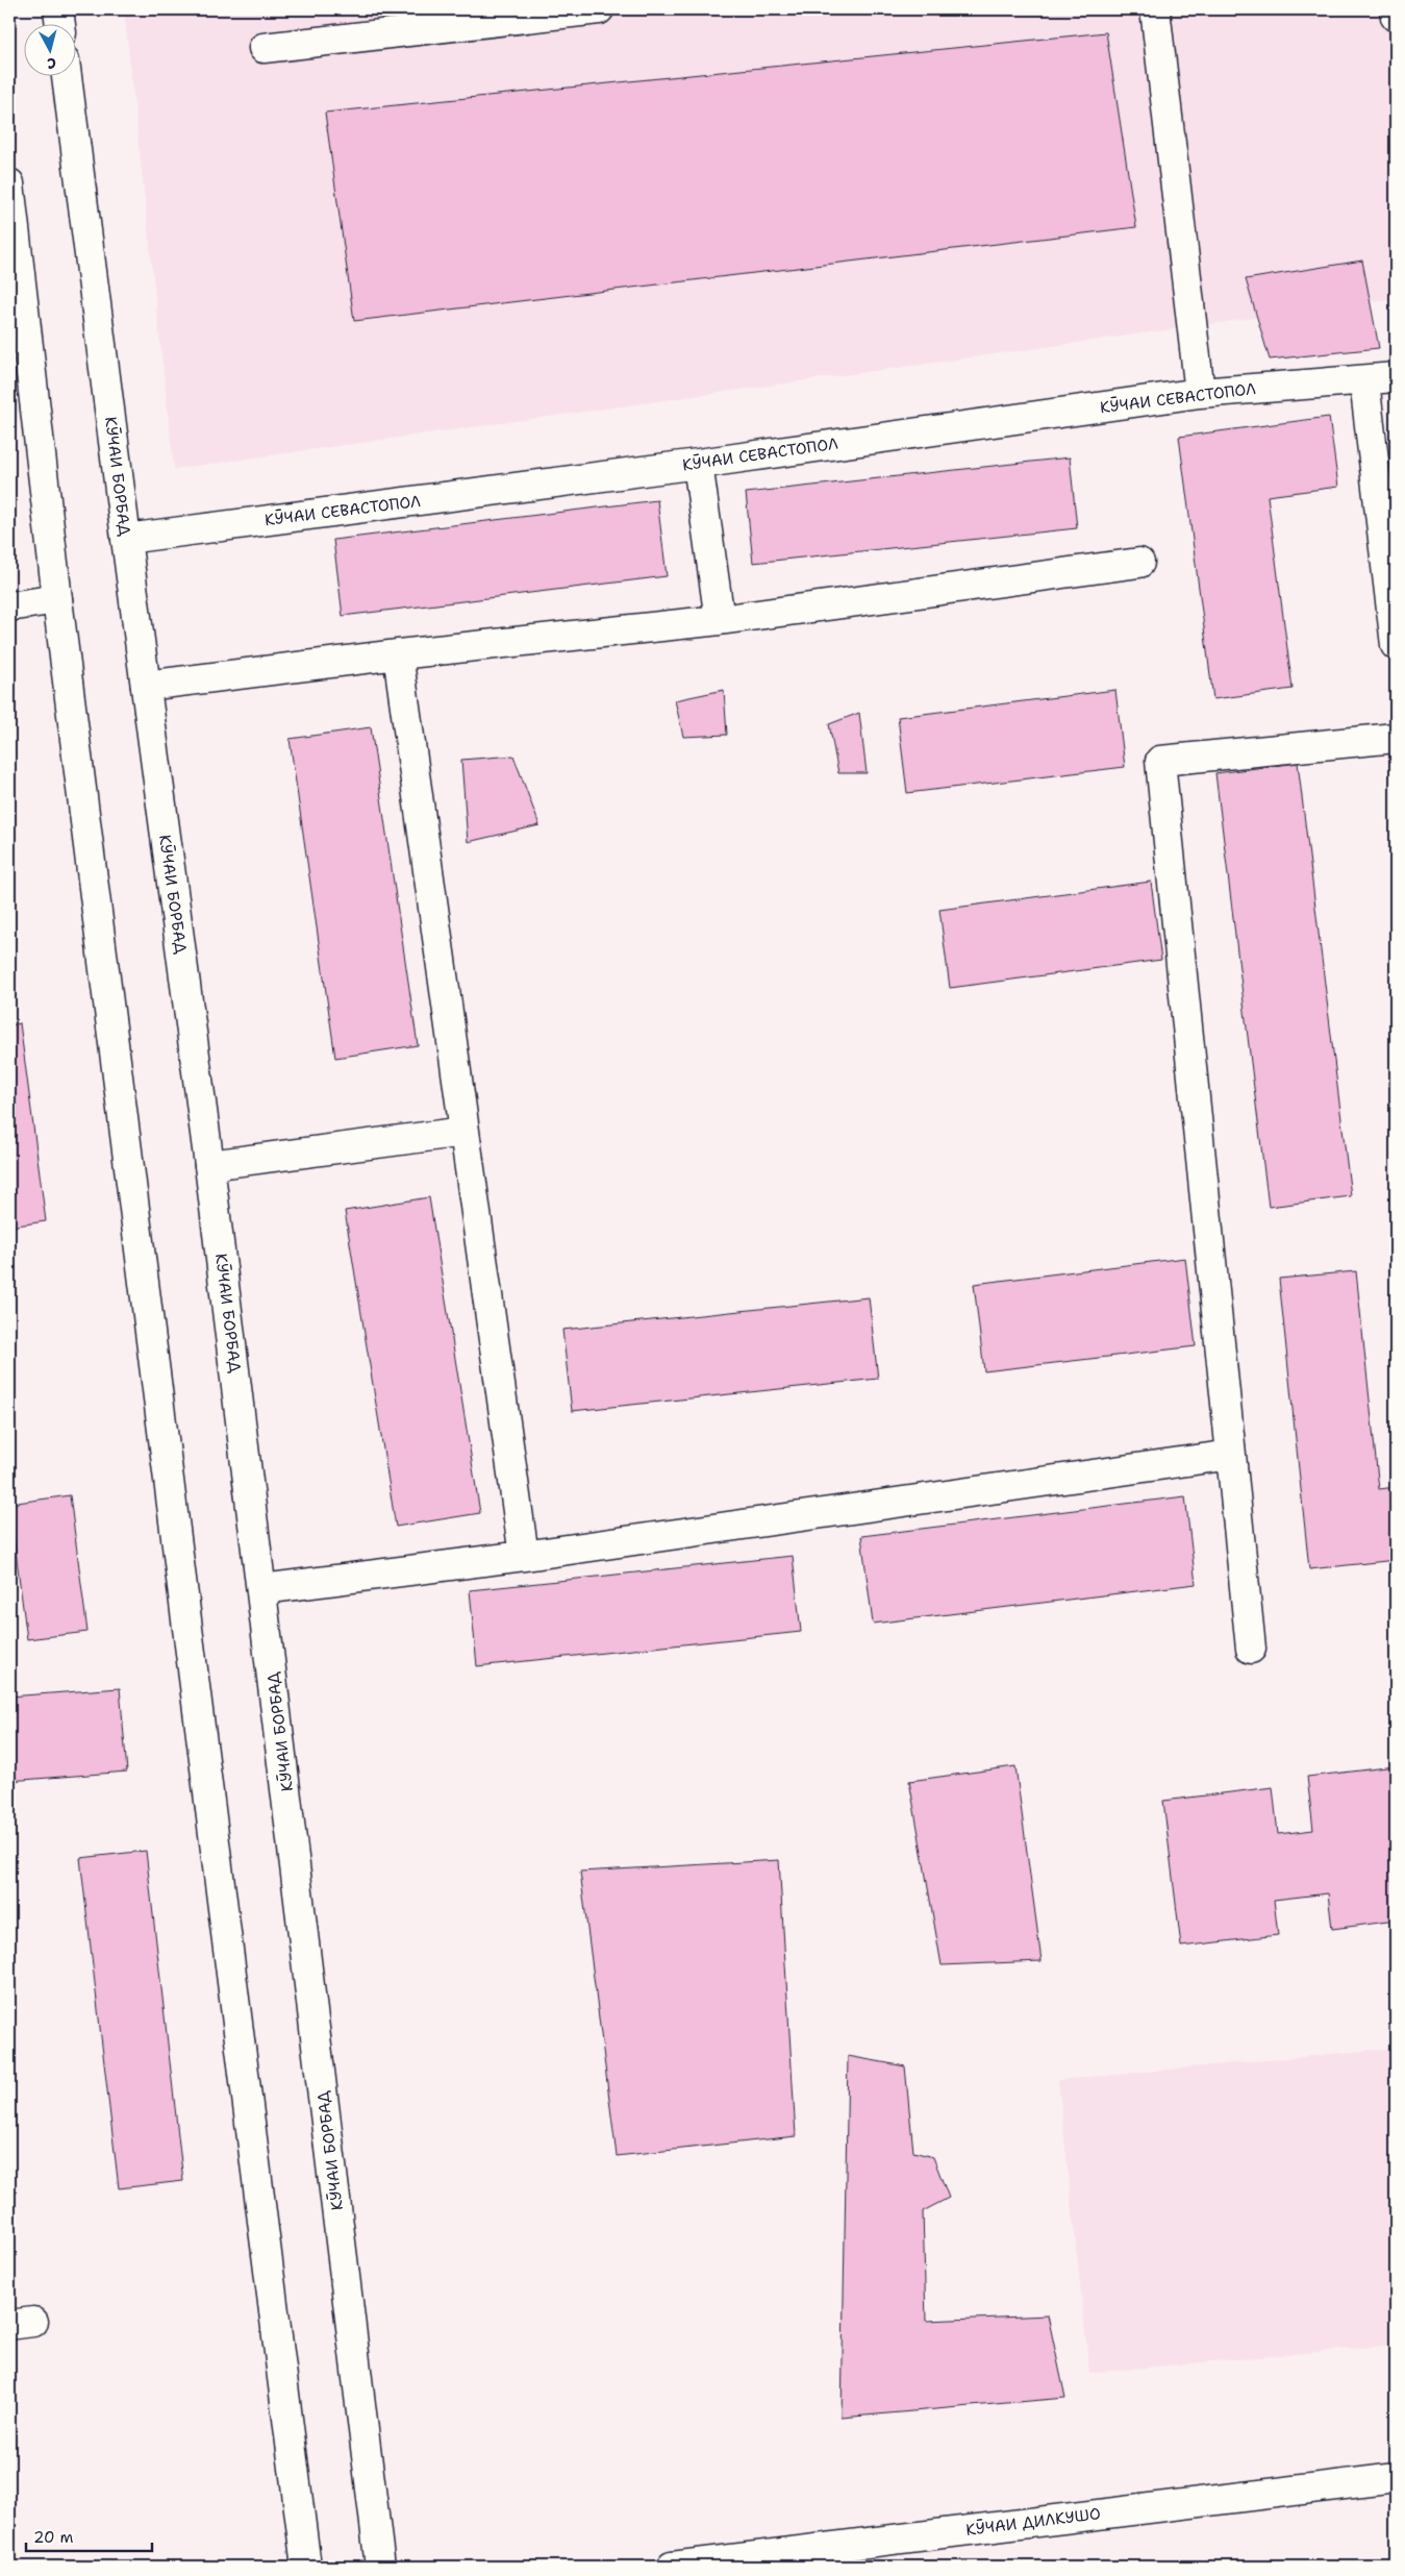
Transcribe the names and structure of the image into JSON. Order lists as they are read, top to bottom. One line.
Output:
{"streets":{"main road":["КӮЧАИ СЕВАСТОПОЛ","КӮЧАИ БОРБАД","КӮЧАИ ДИЛКУШО"]},"crossings":[["КӮЧАИ СЕВАСТОПОЛ","КӮЧАИ БОРБАД"]],"scale_bar":"20 m","north":"bottom"}
